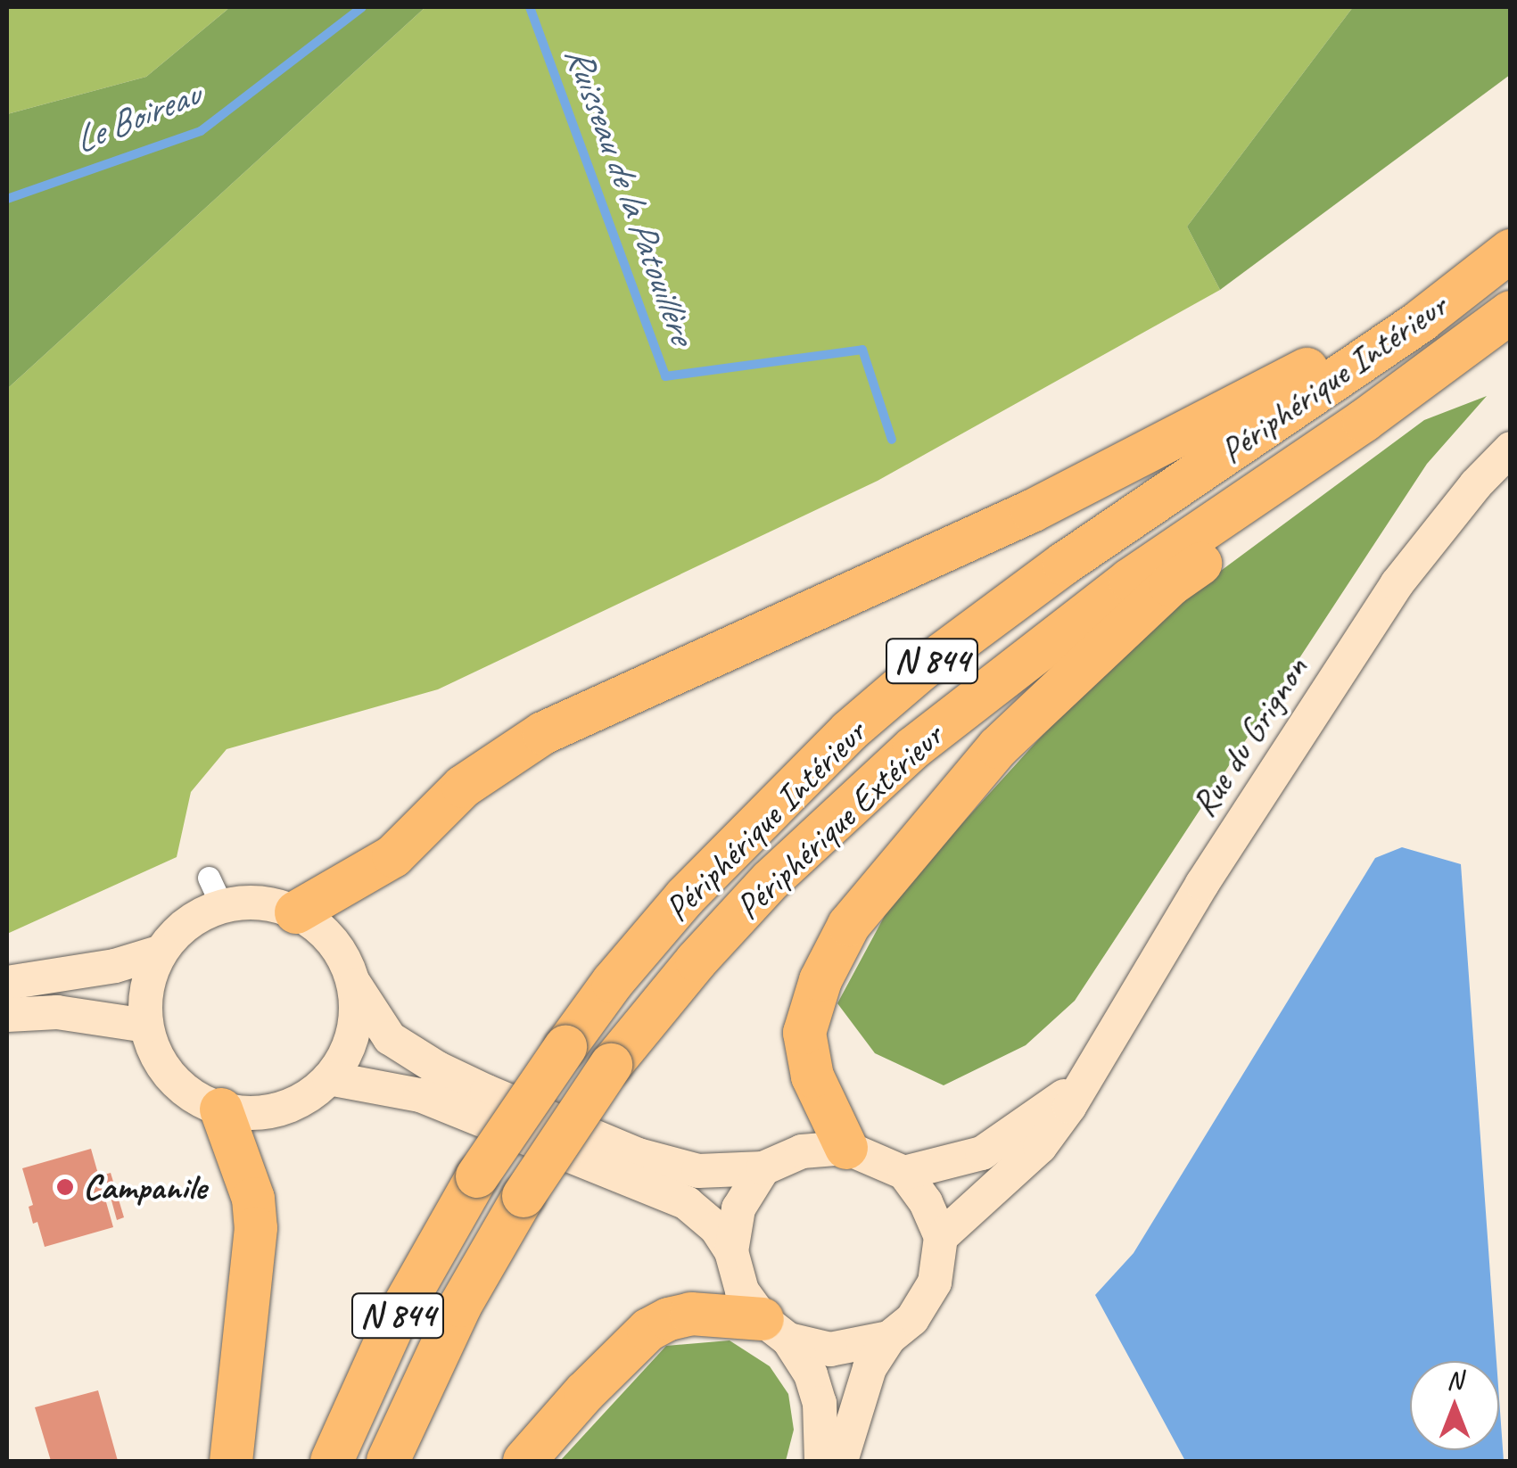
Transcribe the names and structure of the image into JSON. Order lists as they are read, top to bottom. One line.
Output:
{"streets":{"highway":["Périphérique Intérieur","N 844","Périphérique Extérieur"],"main road":["Rue du Grignon"]},"water":["Le Boireau","Ruisseau de la Patouillère"],"places":["Campanile"],"north":"top"}
